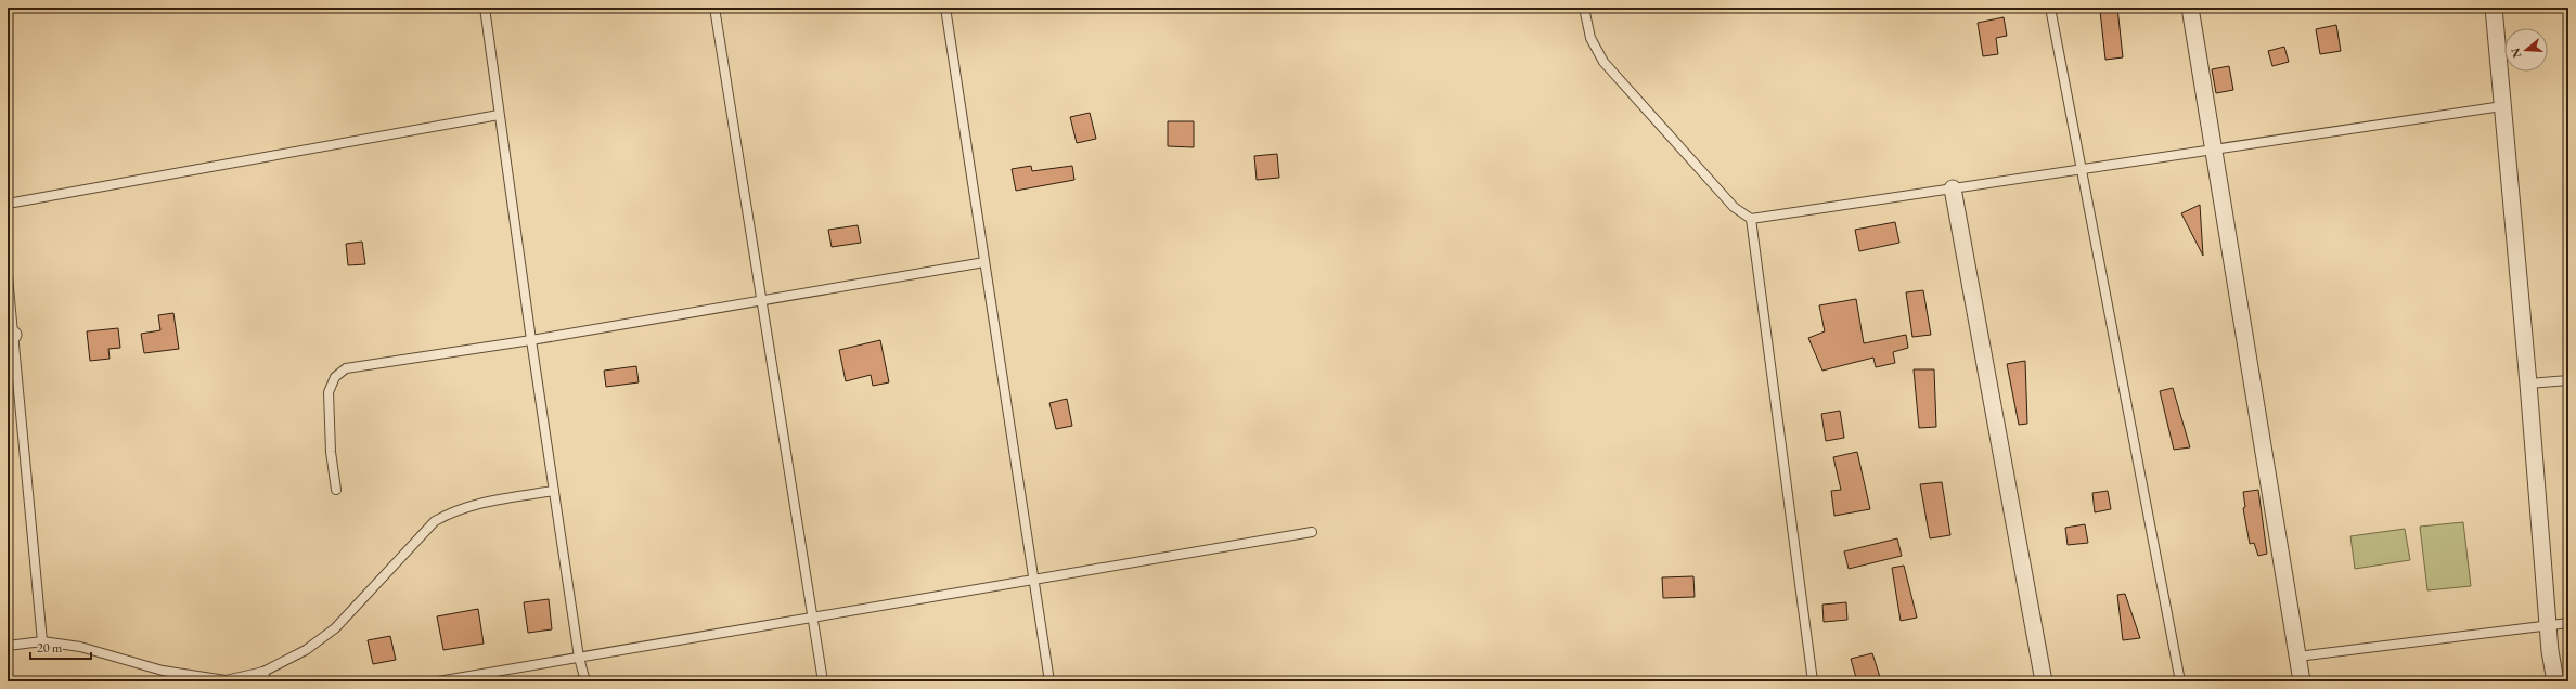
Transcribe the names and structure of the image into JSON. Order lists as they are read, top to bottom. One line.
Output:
{"scale_bar":"20 m","north":"left"}
